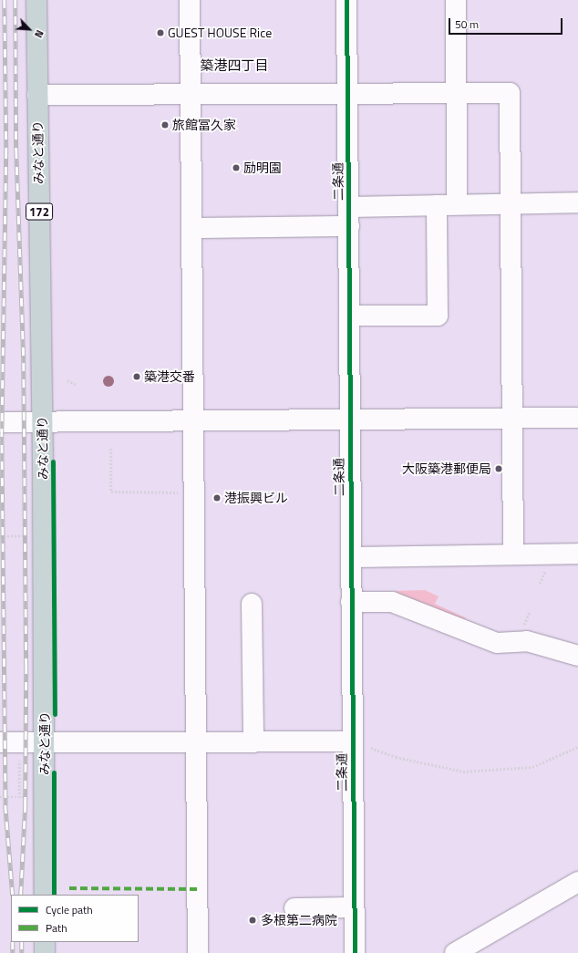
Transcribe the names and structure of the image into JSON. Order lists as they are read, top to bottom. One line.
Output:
{"streets":{"highway":["みなと通り","172"],"street":["二条通"]},"districts":["築港四丁目"],"places":["GUEST HOUSE Rice","旅館冨久家","励明園","築港交番","大阪築港郵便局","港振興ビル","多根第二病院"],"legend":["Cycle path","Path"],"scale_bar":"50 m","north":"bottom right"}
